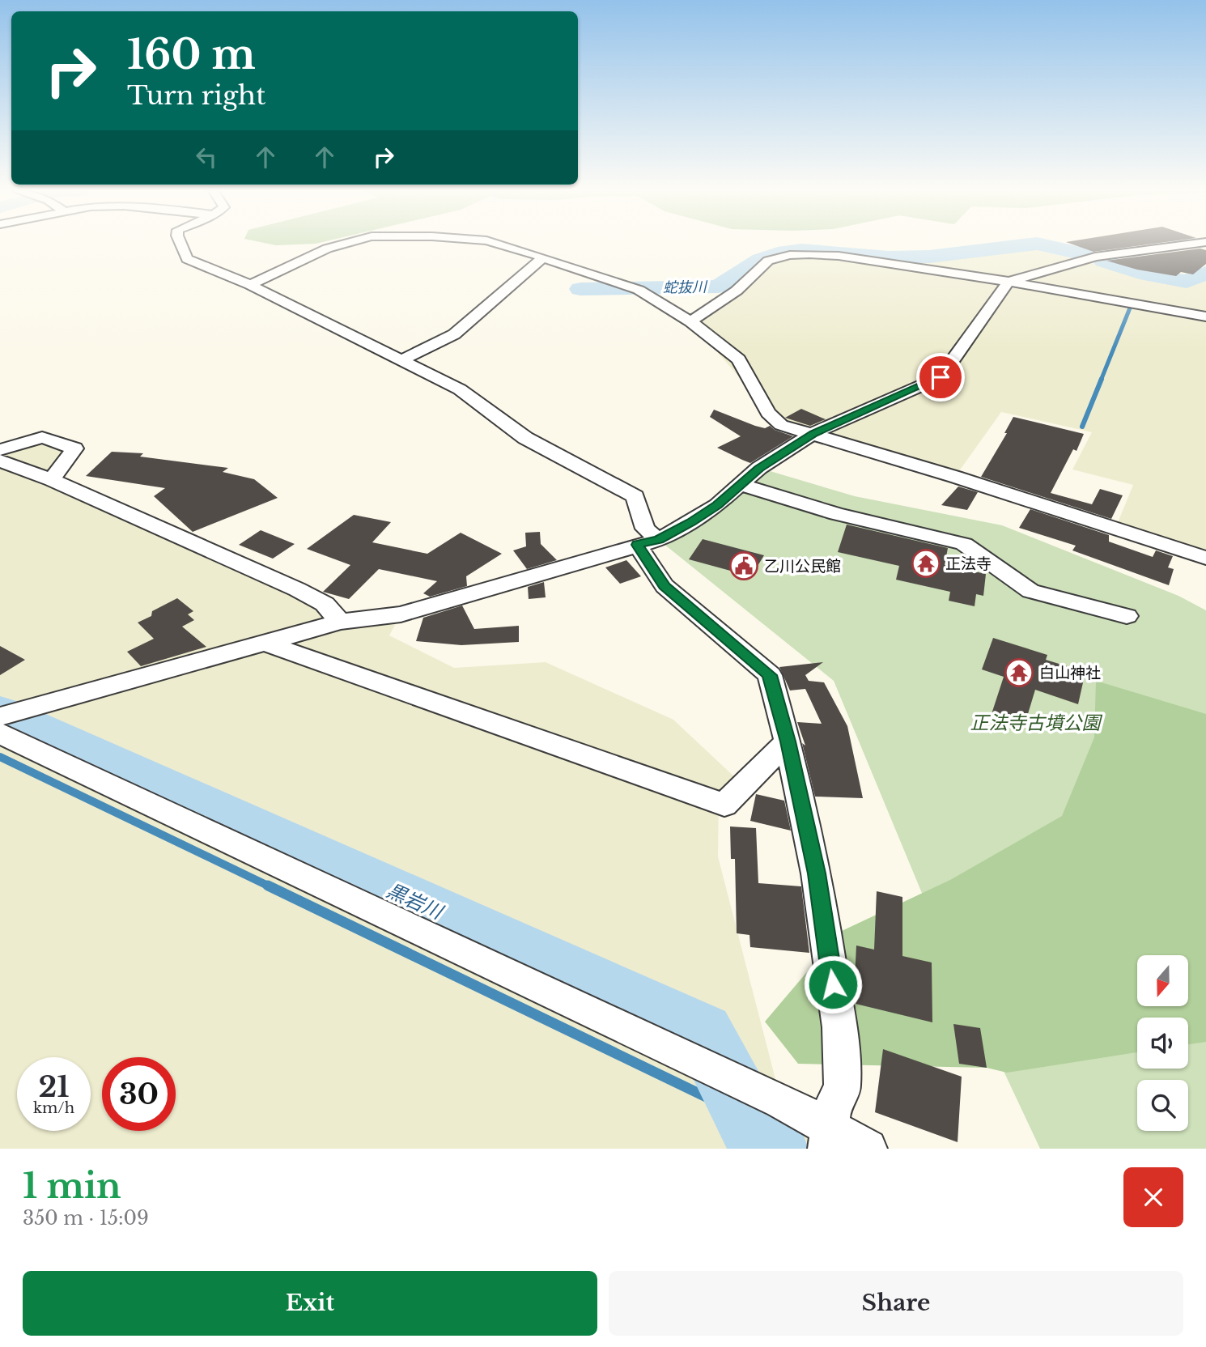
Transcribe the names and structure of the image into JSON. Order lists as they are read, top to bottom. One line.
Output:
{"water":["蛇抜川","黒岩川"],"parks":["正法寺古墳公園"],"places":{"temple":["正法寺","白山神社"],"public building":["乙川公民館"]},"north":"bottom","page":{"turn":["160 m","Turn right"],"speed":"21 km/h","limit":"30","heading":["1 min","350 m · 15:09"],"buttons":["Exit","Share"]}}
